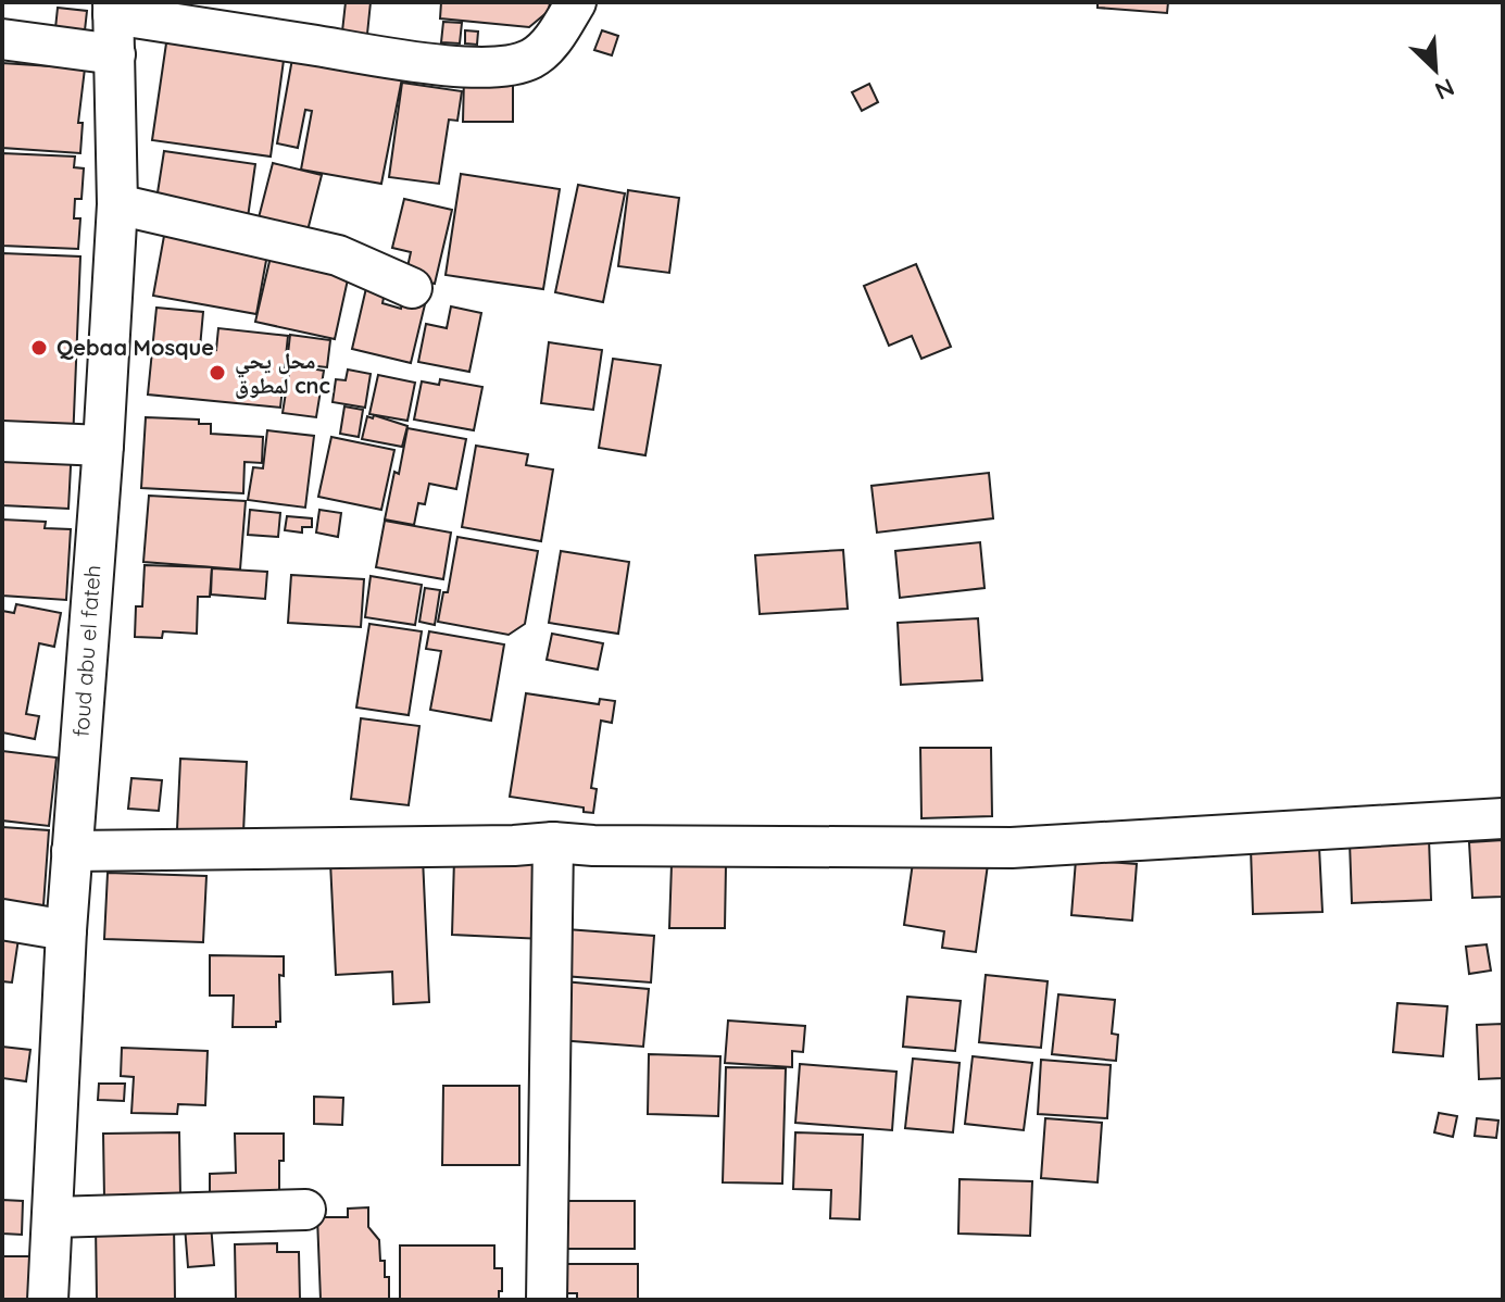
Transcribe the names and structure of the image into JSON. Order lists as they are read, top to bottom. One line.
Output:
{"streets":{"street":["foud abu el fateh"]},"places":["Qebaa Mosque","محل يحي لمطوق cnc"],"north":"bottom right"}
